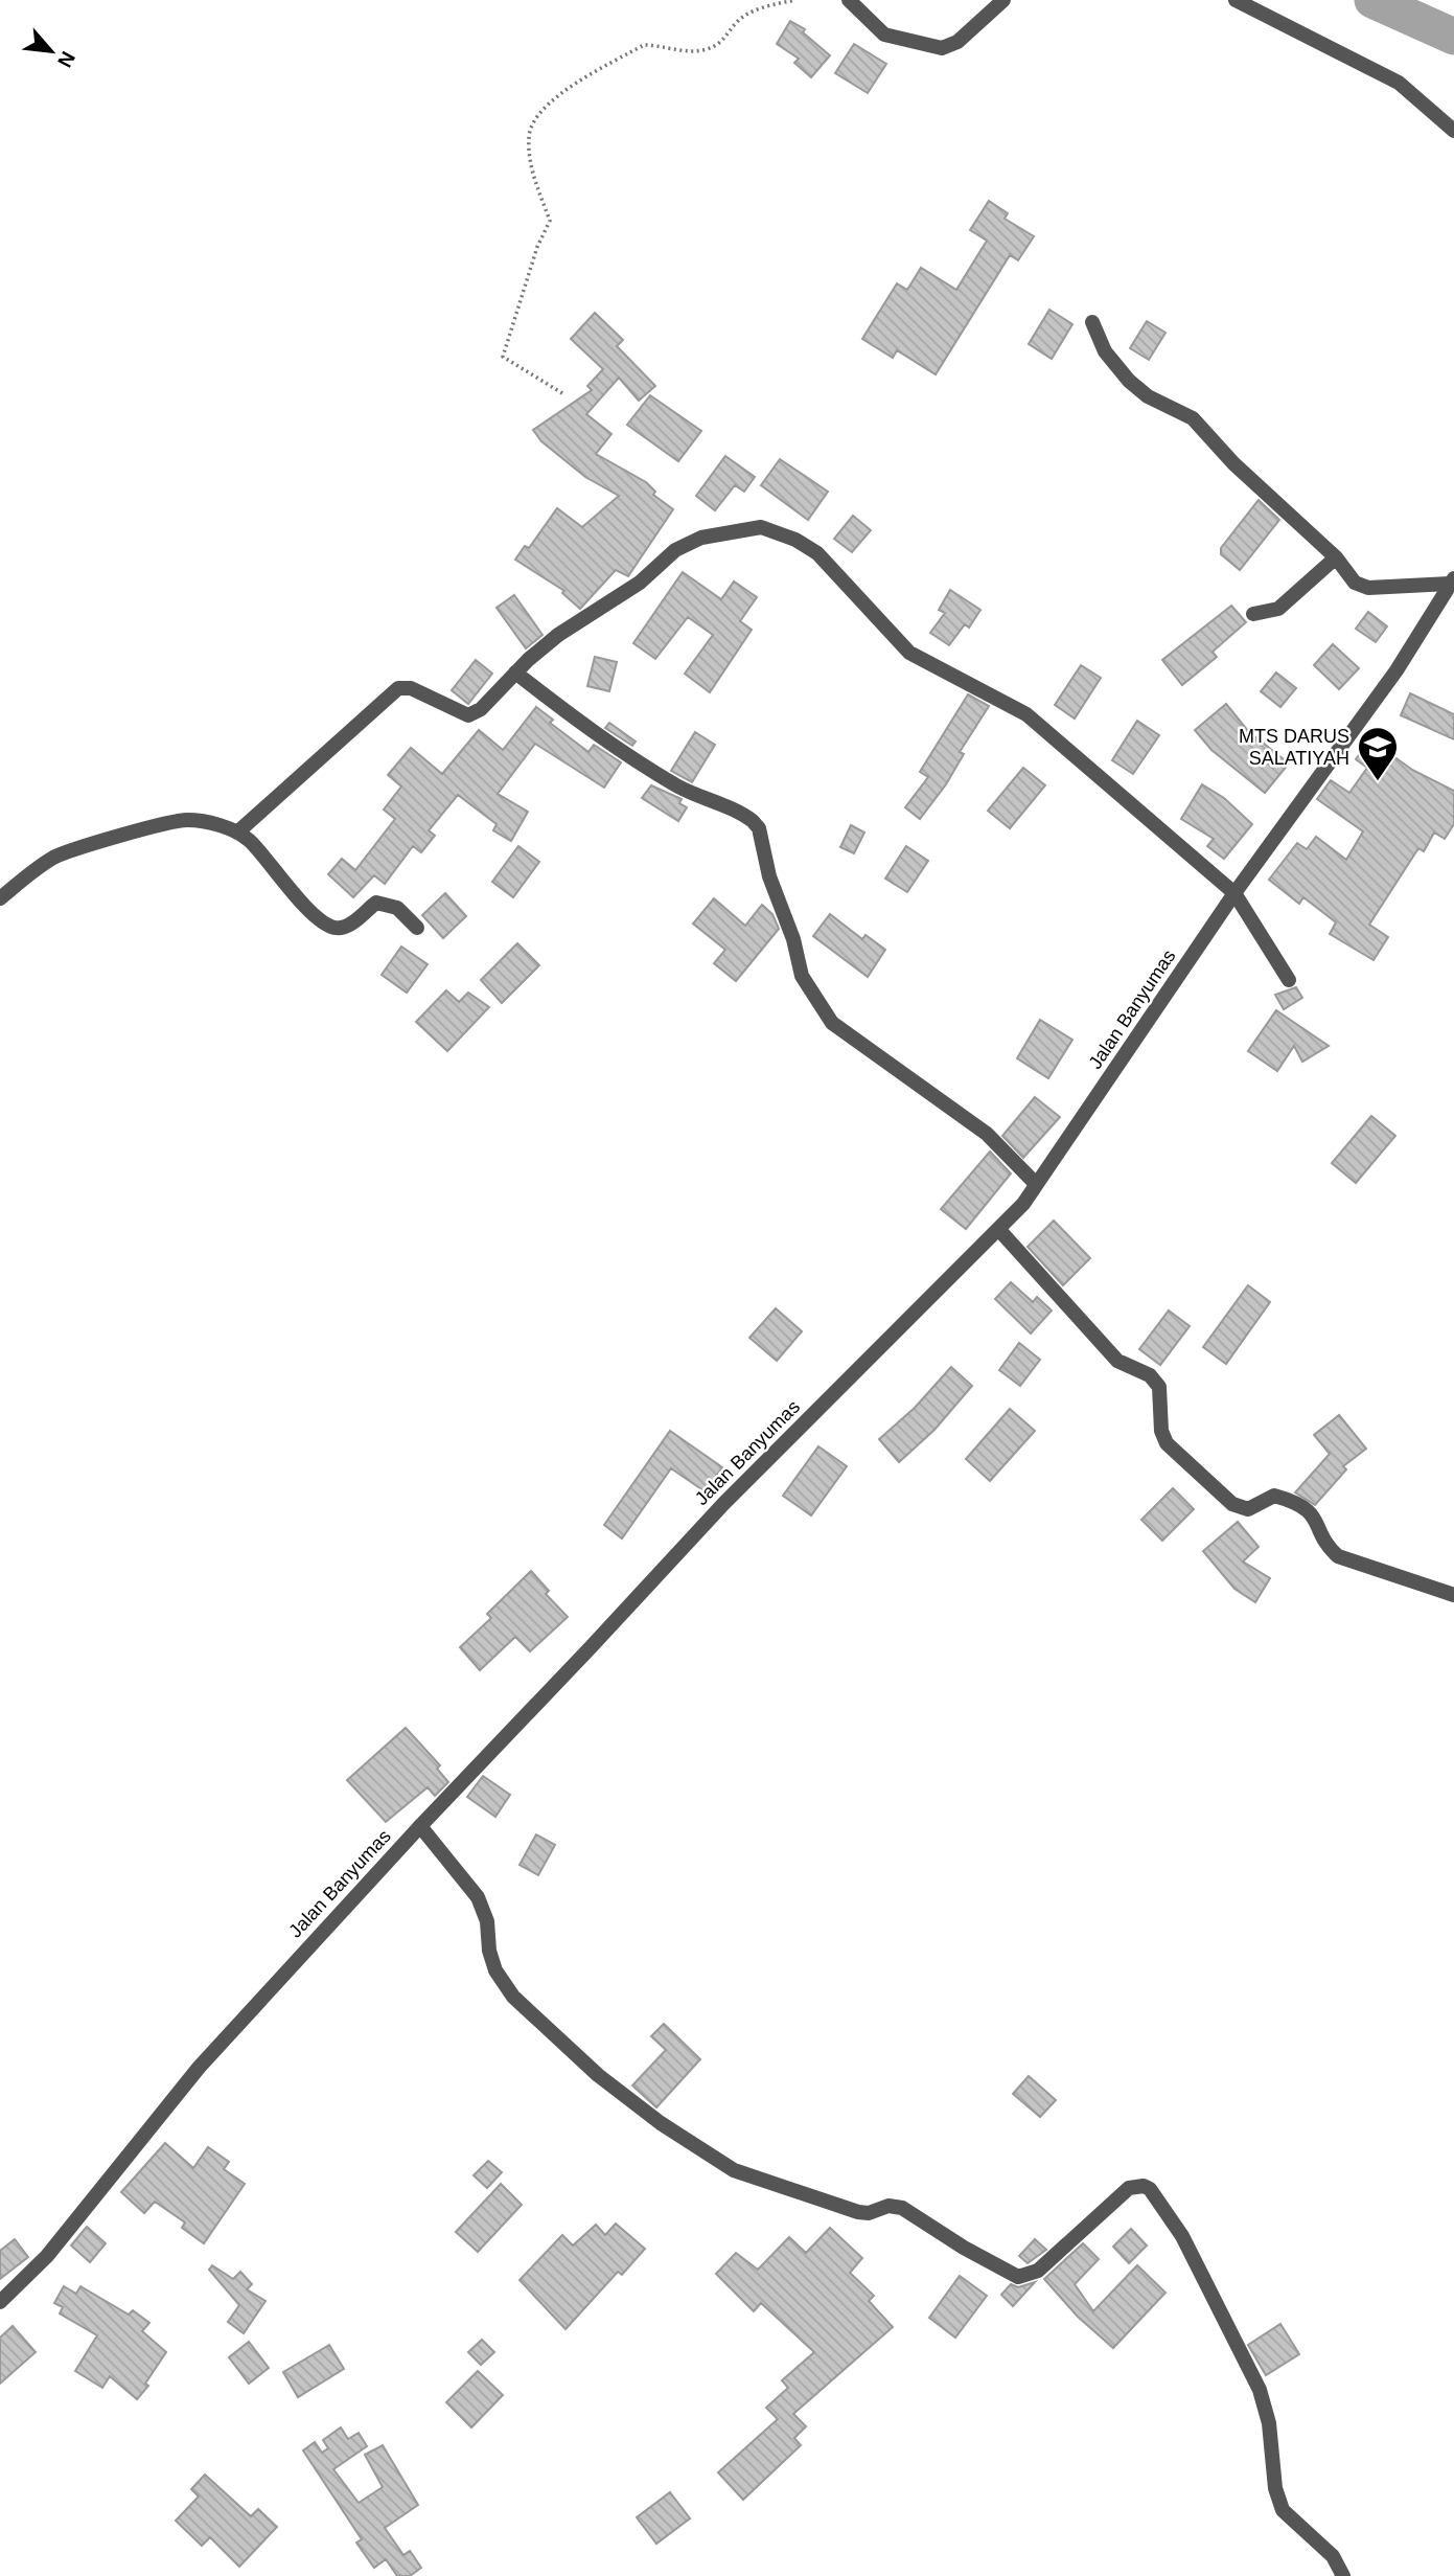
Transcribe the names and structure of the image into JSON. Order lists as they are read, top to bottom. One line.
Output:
{"streets":{"street":["Jalan Banyumas"]},"places":{"school or university":["MTS DARUS SALATIYAH"]},"north":"bottom right"}
